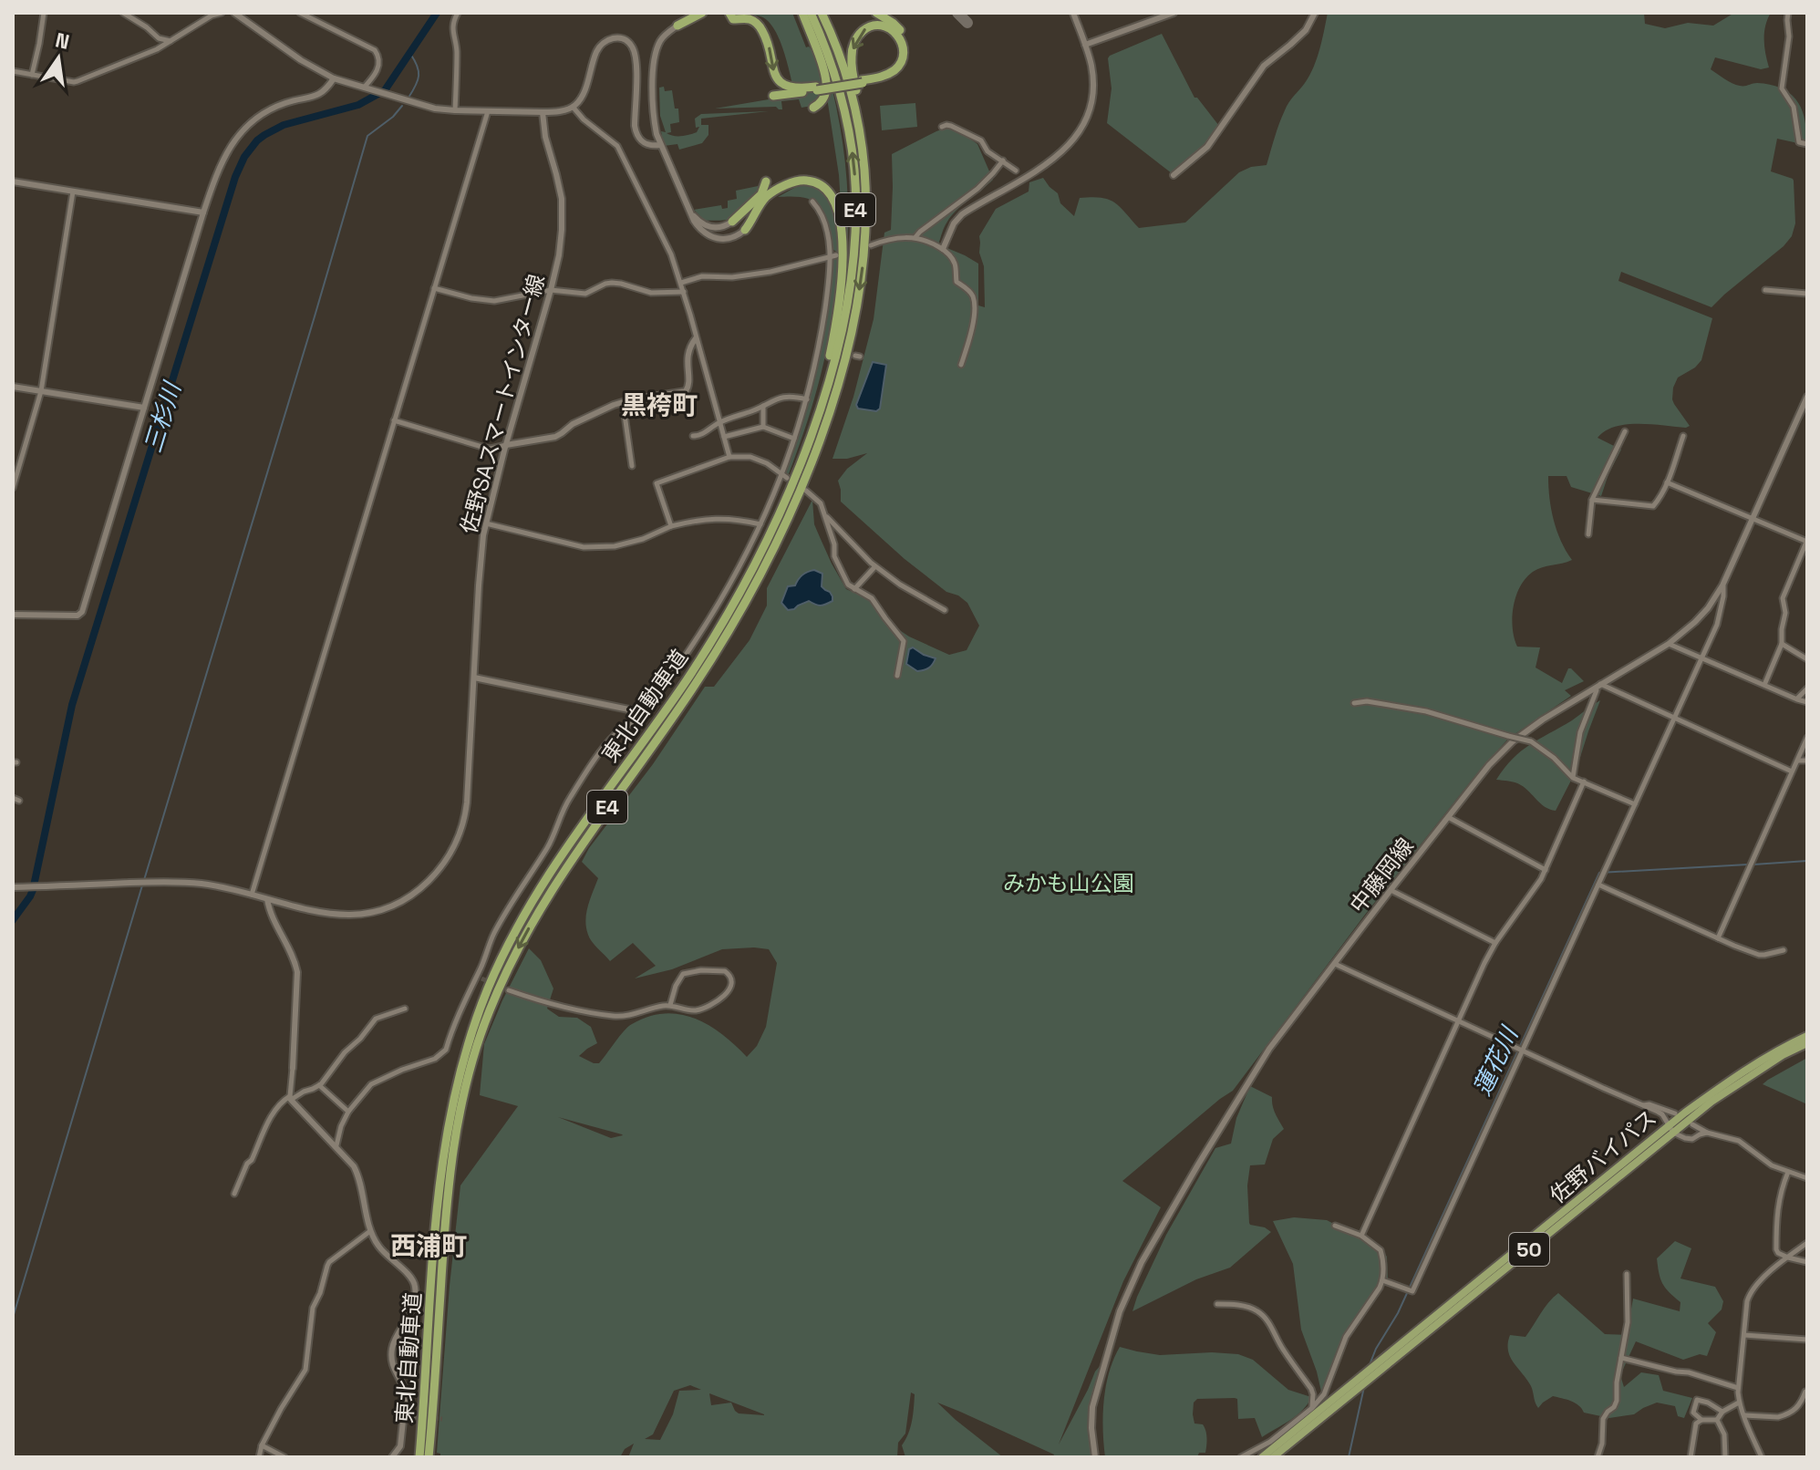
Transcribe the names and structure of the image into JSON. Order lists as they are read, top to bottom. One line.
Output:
{"streets":{"highway":["E4","東北自動車道","佐野バイパス","50"],"main road":["佐野SAスマートインター線","中藤岡線"]},"districts":["黒袴町","西浦町"],"water":["三杉川","蓮花川"],"parks":["みかも山公園"],"north":"top"}
